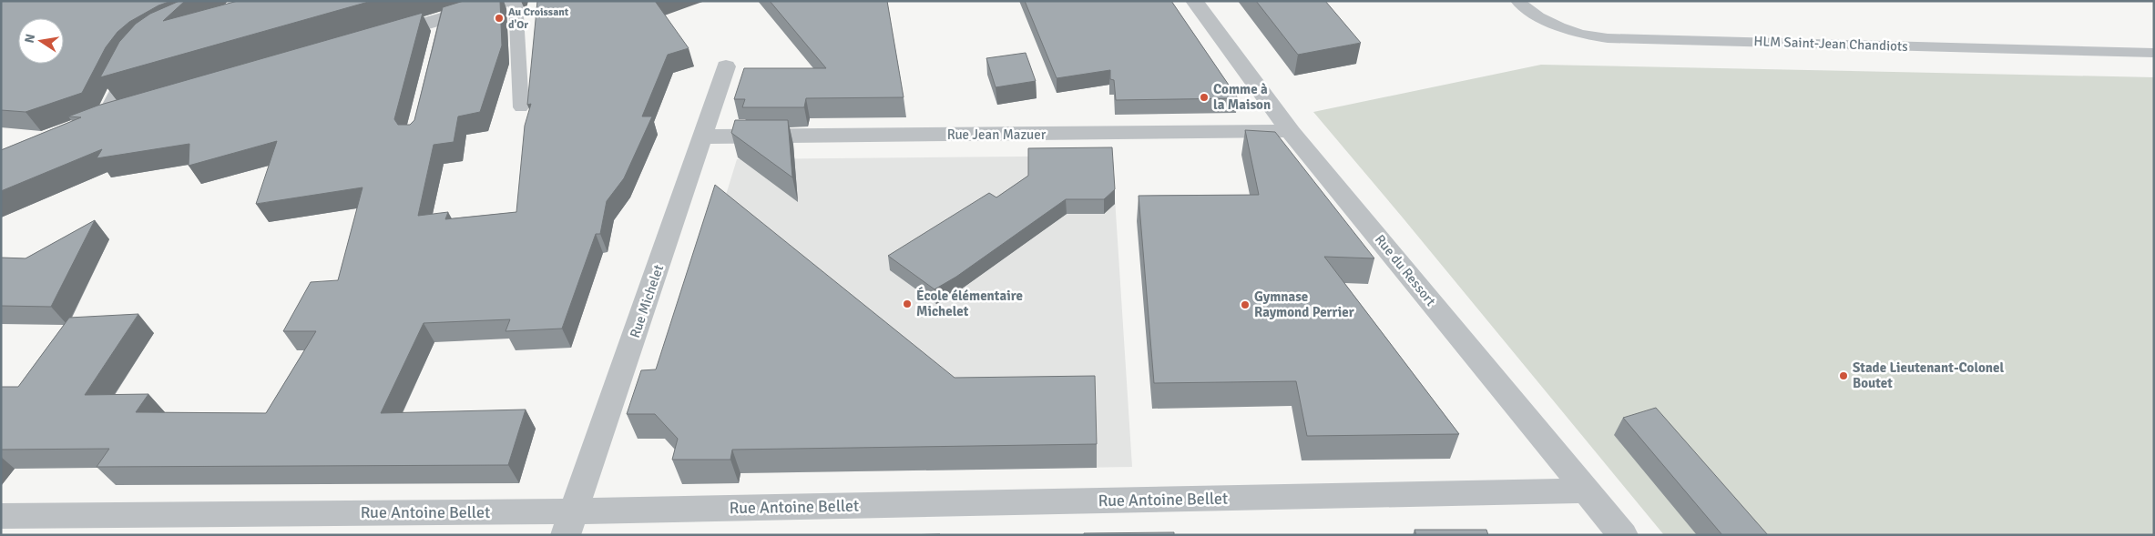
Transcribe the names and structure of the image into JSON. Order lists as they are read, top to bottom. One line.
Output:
{"streets":{"street":["Rue Jean Mazuer","Rue du Ressort","Rue Michelet","Rue Antoine Bellet"],"lane":["HLM Saint-Jean Chandiots"]},"crossings":[["Rue Jean Mazuer","Rue du Ressort"],["Rue Jean Mazuer","Rue Michelet"],["Rue du Ressort","Rue Antoine Bellet"],["Rue Michelet","Rue Antoine Bellet"]],"places":["Au Croissant d'Or","Comme à la Maison","École élémentaire Michelet","Gymnase Raymond Perrier","Stade Lieutenant-Colonel Boutet"],"north":"left"}
